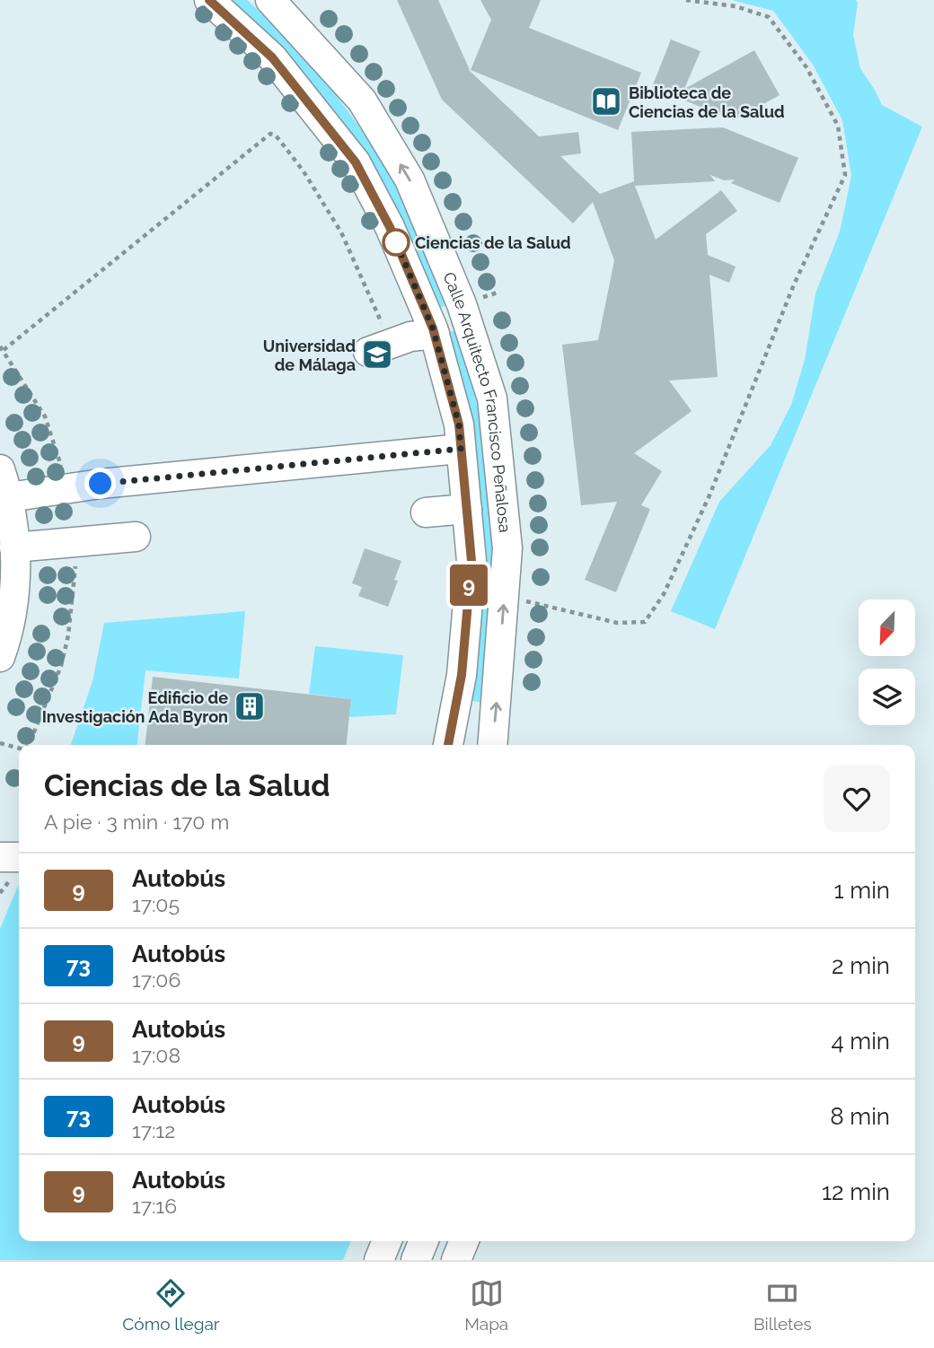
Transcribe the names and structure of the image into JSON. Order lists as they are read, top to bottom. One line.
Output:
{"streets":{"street":["Calle Arquitecto Francisco Peñalosa"]},"places":{"library":["Biblioteca de Ciencias de la Salud"],"other":["Ciencias de la Salud"],"school or university":["Universidad de Málaga"],"building":["Edificio de Investigación Ada Byron"]},"lines":["bus line 9"],"north":"bottom left","page":{"on_map":"9","heading":["Ciencias de la Salud","A pie · 3 min · 170 m"],"list":[{"mark":"9","name":"Autobús","note":"17:05","value":"1 min"},{"mark":"73","name":"Autobús","note":"17:06","value":"2 min"},{"mark":"9","name":"Autobús","note":"17:08","value":"4 min"},{"mark":"73","name":"Autobús","note":"17:12","value":"8 min"},{"mark":"9","name":"Autobús","note":"17:16","value":"12 min"}],"tabs":["Cómo llegar","Mapa","Billetes"]}}
